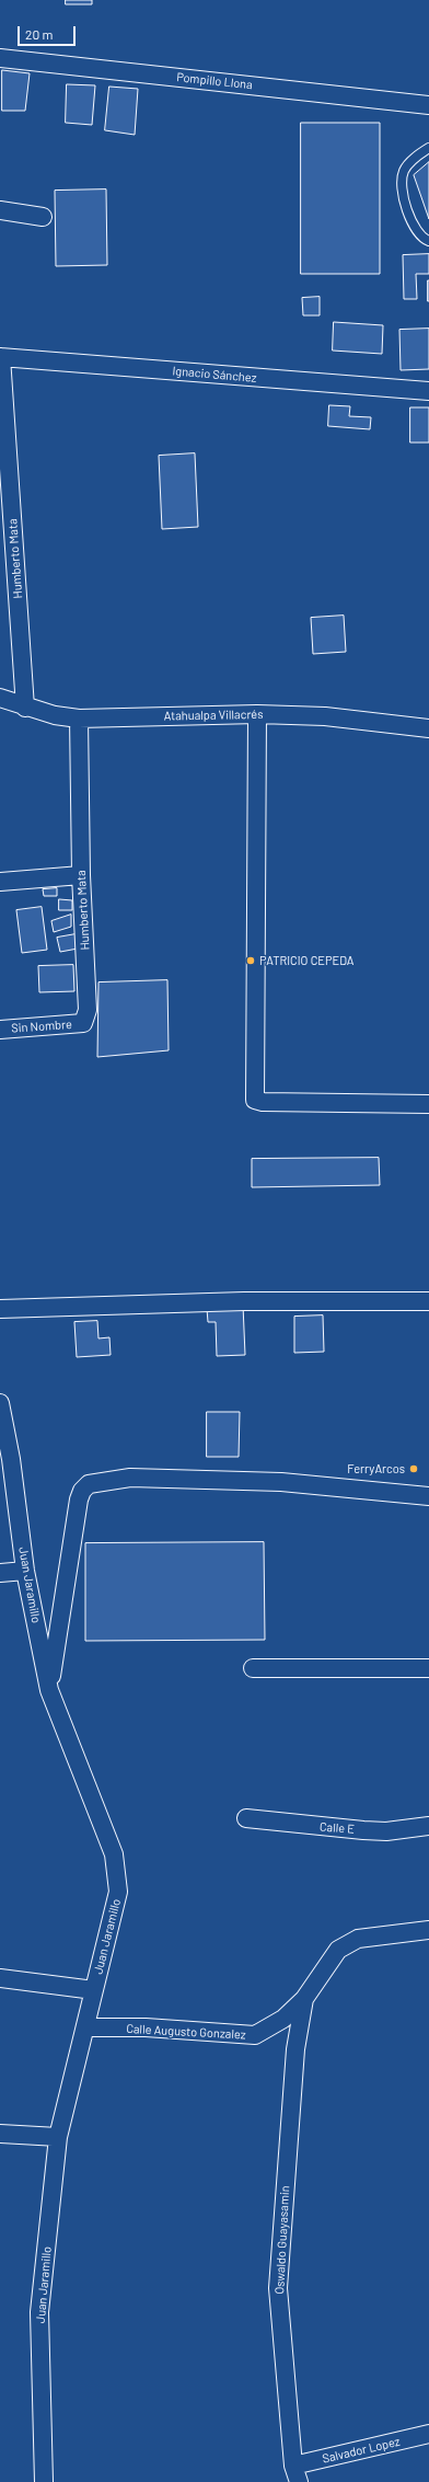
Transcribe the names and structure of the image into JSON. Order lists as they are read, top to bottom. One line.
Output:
{"streets":{"street":["Pompillo Llona","Ignacio Sánchez","Humberto Mata","Atahualpa Villacrés","Sin Nombre","Juan Jaramillo","Calle E","Calle Augusto Gonzalez","Oswaldo Guayasamin","Salvador Lopez"]},"crossings":[["Ignacio Sánchez","Humberto Mata"],["Humberto Mata","Atahualpa Villacrés"],["Humberto Mata","Sin Nombre"],["Juan Jaramillo","Calle Augusto Gonzalez"],["Calle Augusto Gonzalez","Oswaldo Guayasamin"],["Oswaldo Guayasamin","Salvador Lopez"]],"places":["PATRICIO CEPEDA","FerryArcos"],"scale_bar":"20 m"}
